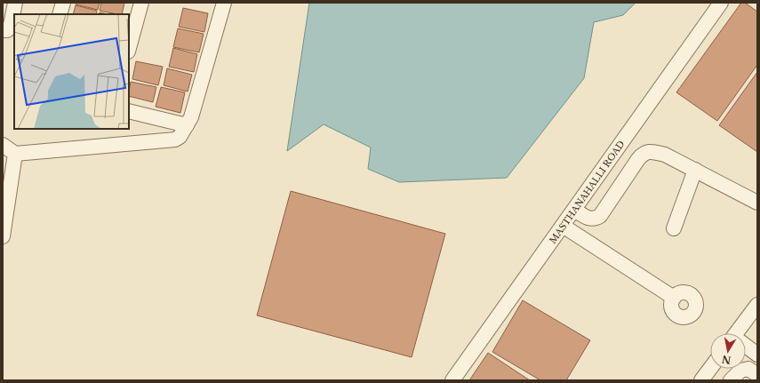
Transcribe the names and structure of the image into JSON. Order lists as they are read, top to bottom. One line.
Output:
{"streets":{"street":["MASTHANAHALLI ROAD"]},"north":"bottom"}
